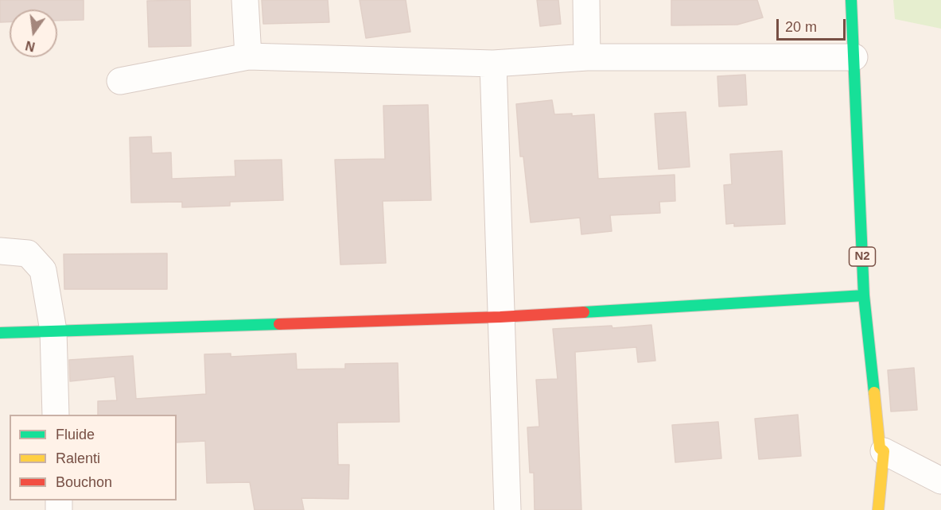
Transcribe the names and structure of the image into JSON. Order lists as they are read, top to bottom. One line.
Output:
{"streets":{"main road":["N2"]},"legend":["Fluide","Ralenti","Bouchon"],"scale_bar":"20 m","north":"bottom"}
